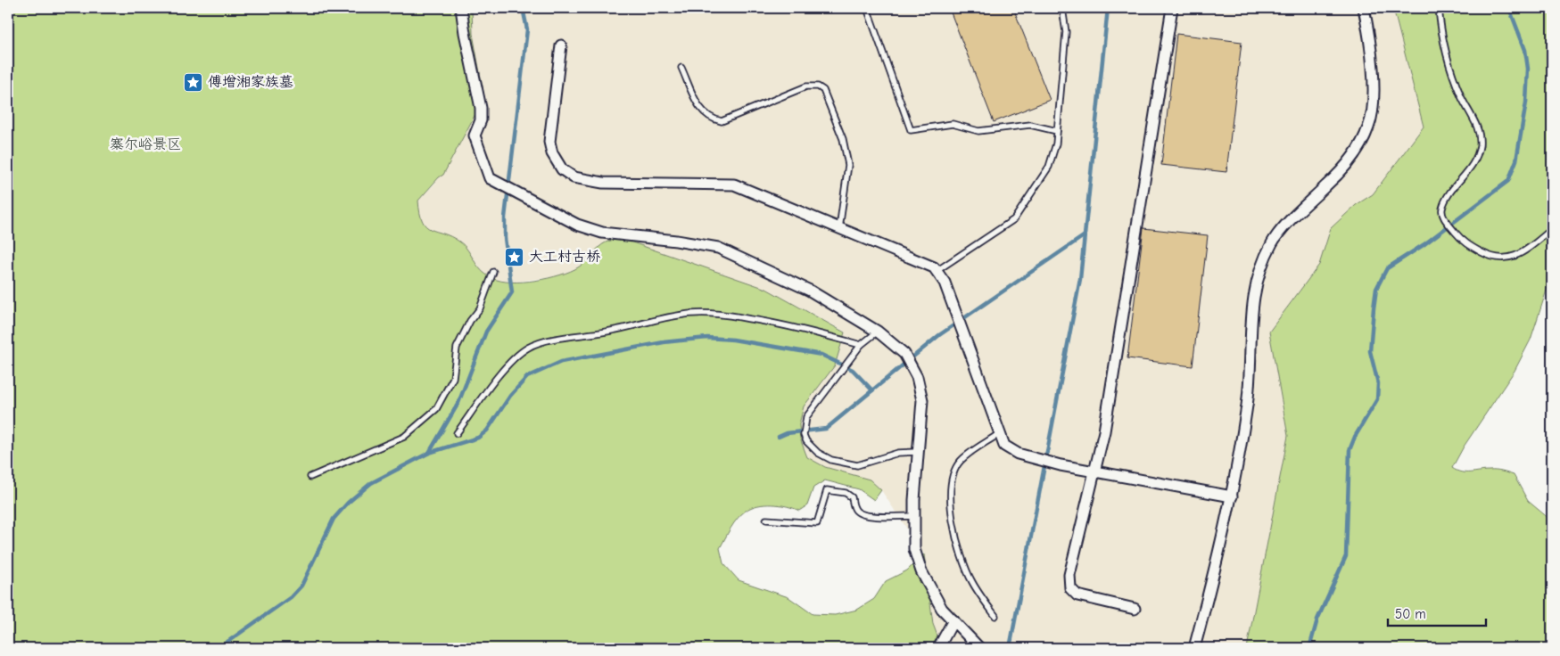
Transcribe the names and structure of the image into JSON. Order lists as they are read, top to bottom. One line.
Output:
{"parks":["寨尔峪景区"],"places":{"place":["傅增湘家族墓","大工村古桥"]},"scale_bar":"50 m"}
